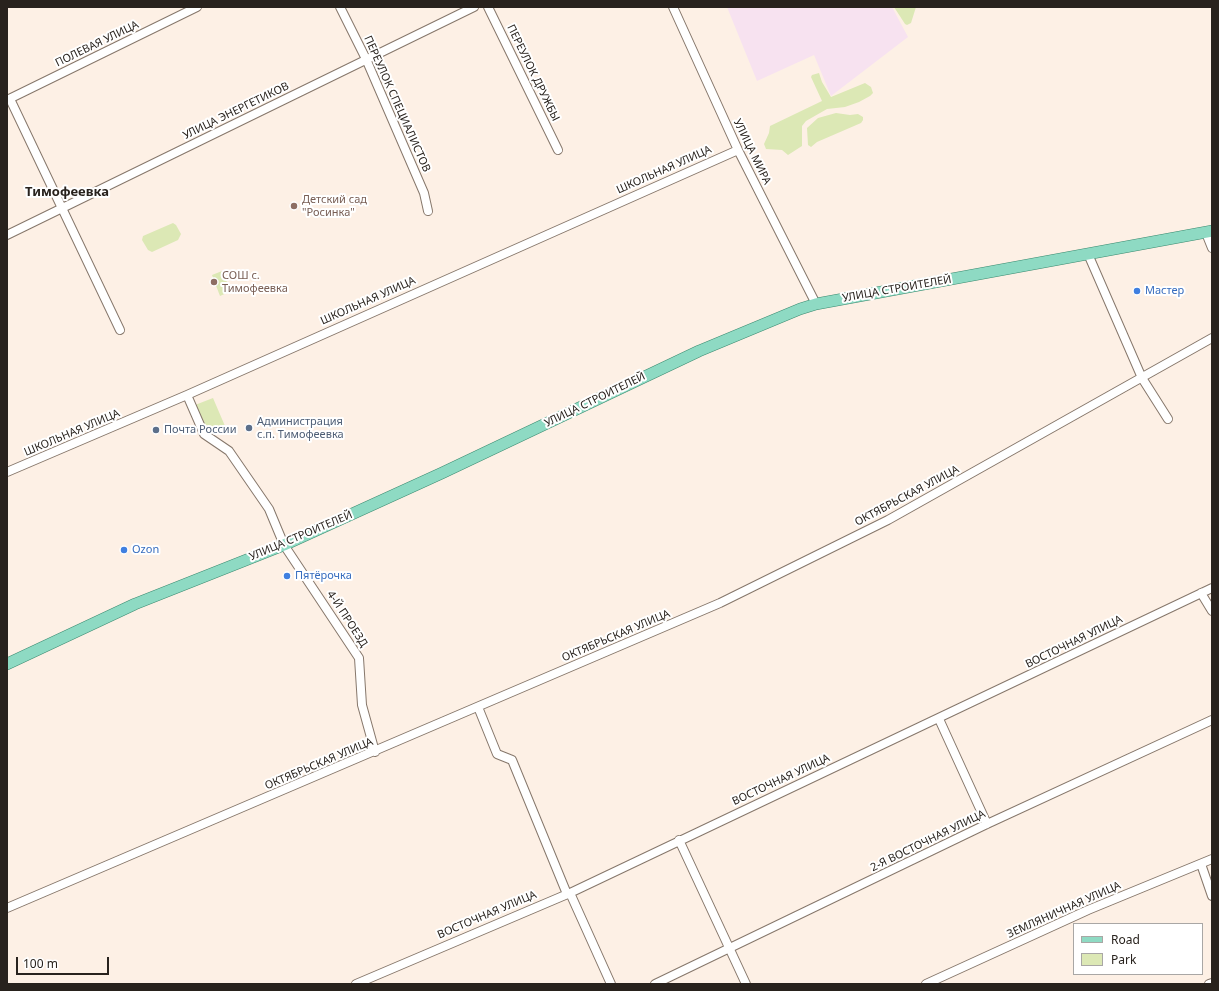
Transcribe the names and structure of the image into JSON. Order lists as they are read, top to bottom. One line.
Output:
{"streets":{"main road":["УЛИЦА СТРОИТЕЛЕЙ"],"street":["ПОЛЕВАЯ УЛИЦА","ПЕРЕУЛОК ДРУЖБЫ","ПЕРЕУЛОК СПЕЦИАЛИСТОВ","УЛИЦА ЭНЕРГЕТИКОВ","УЛИЦА МИРА","ШКОЛЬНАЯ УЛИЦА","ОКТЯБРЬСКАЯ УЛИЦА","4-Й ПРОЕЗД","ВОСТОЧНАЯ УЛИЦА","2-Я ВОСТОЧНАЯ УЛИЦА","ЗЕМЛЯНИЧНАЯ УЛИЦА"]},"crossings":[["ПЕРЕУЛОК СПЕЦИАЛИСТОВ","УЛИЦА ЭНЕРГЕТИКОВ"],["УЛИЦА МИРА","ШКОЛЬНАЯ УЛИЦА"],["УЛИЦА МИРА","УЛИЦА СТРОИТЕЛЕЙ"],["ШКОЛЬНАЯ УЛИЦА","4-Й ПРОЕЗД"],["УЛИЦА СТРОИТЕЛЕЙ","4-Й ПРОЕЗД"],["ОКТЯБРЬСКАЯ УЛИЦА","4-Й ПРОЕЗД"]],"districts":["Тимофеевка"],"places":["Детский сад \"Росинка\"","СОШ с. Тимофеевка","Мастер","Администрация с.п. Тимофеевка","Почта России","Ozon","Пятёрочка"],"legend":["Road","Park"],"scale_bar":"100 m"}
